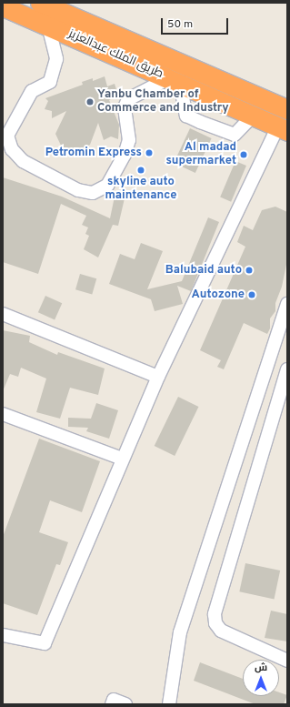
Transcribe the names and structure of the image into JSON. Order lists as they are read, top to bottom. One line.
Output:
{"streets":{"highway":["طريق الملك عبدالعزيز"]},"places":["Yanbu Chamber of Commerce and Industry","Petromin Express","Al madad supermarket","skyline auto maintenance","Balubaid auto","Autozone"],"scale_bar":"50 m","north":"top"}
